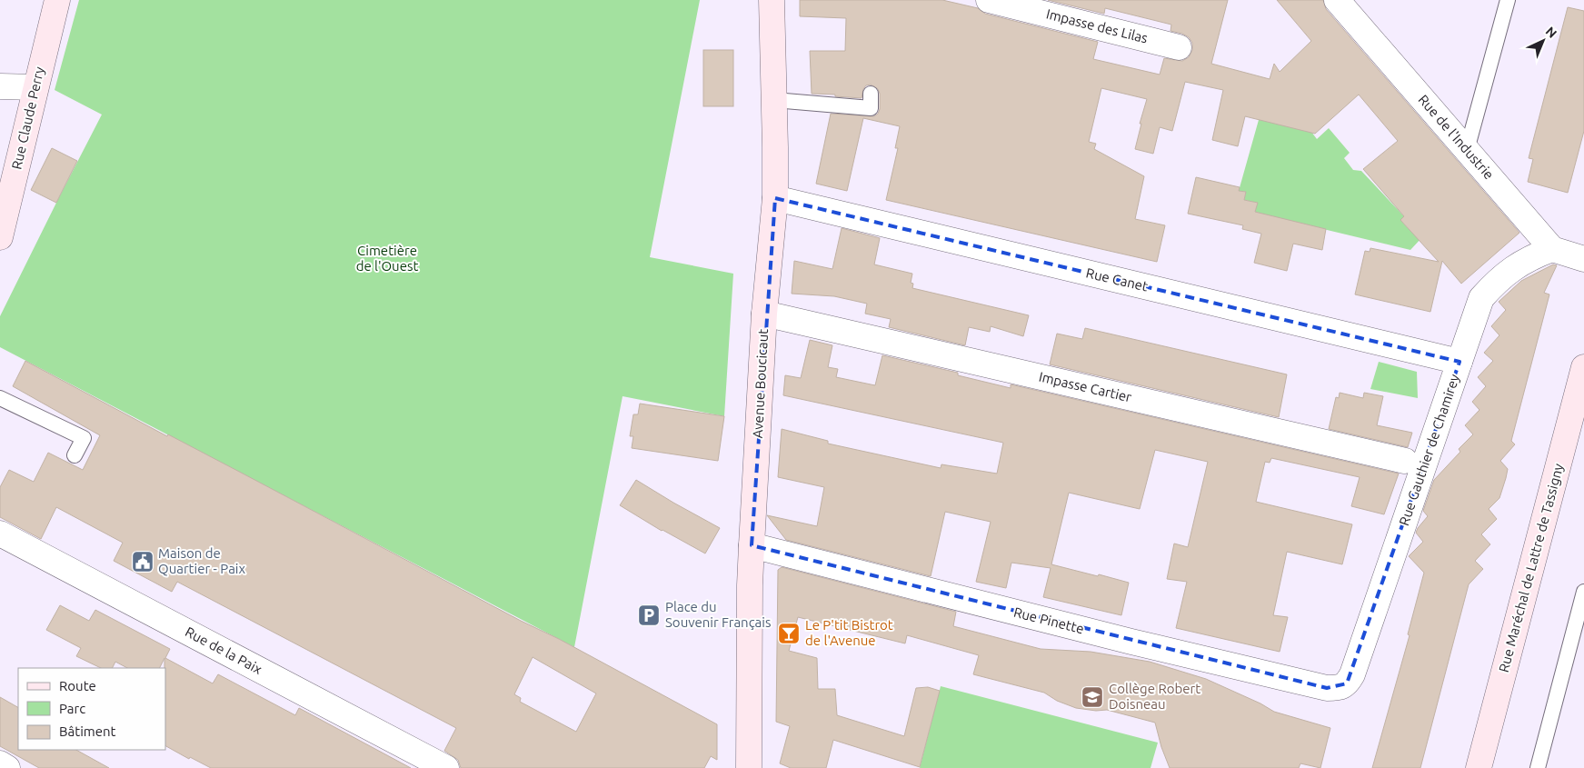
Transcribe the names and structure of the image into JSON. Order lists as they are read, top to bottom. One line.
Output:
{"streets":{"main road":["Rue Claude Perry","Avenue Boucicaut","Rue Maréchal de Lattre de Tassigny"],"street":["Impasse des Lilas","Rue de l'Industrie","Rue Canet","Impasse Cartier","Rue Gauthier de Chamirey","Rue Pinette","Rue de la Paix"]},"crossings":[["Rue de l'Industrie","Rue Gauthier de Chamirey"],["Rue Canet","Avenue Boucicaut"],["Rue Canet","Rue Gauthier de Chamirey"],["Avenue Boucicaut","Impasse Cartier"],["Avenue Boucicaut","Rue Pinette"],["Rue Gauthier de Chamirey","Rue Pinette"]],"parks":["Cimetière de l'Ouest"],"places":{"public building":["Maison de Quartier - Paix"],"parking":["Place du Souvenir Français"],"bar":["Le P'tit Bistrot de l'Avenue"],"school or university":["Collège Robert Doisneau"]},"legend":["Route","Parc","Bâtiment"],"north":"top right"}
